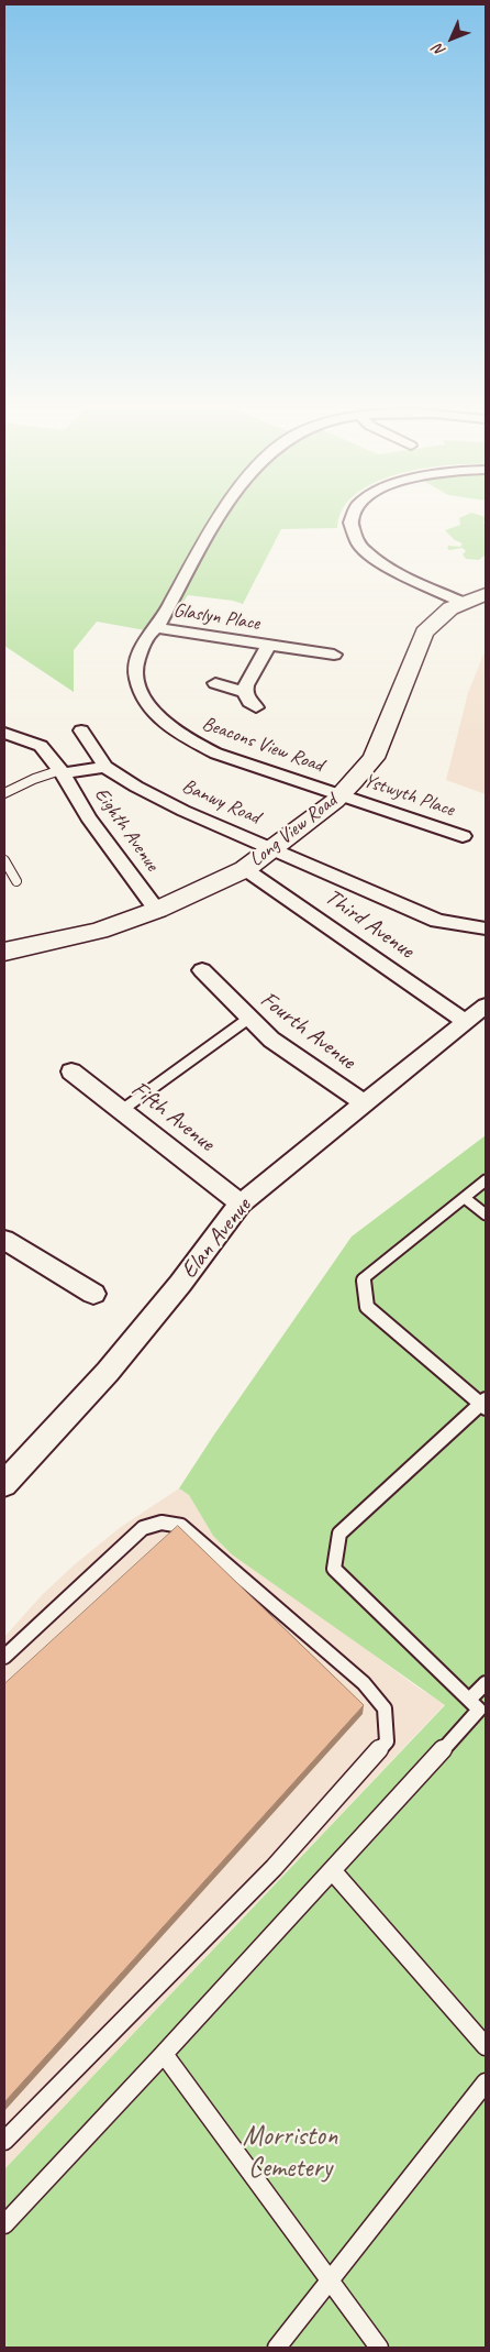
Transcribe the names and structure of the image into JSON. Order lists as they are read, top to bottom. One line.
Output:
{"streets":{"street":["Glaslyn Place","Beacons View Road","Ystwyth Place","Banwy Road","Eighth Avenue","Long View Road","Third Avenue","Fourth Avenue","Fifth Avenue","Elan Avenue"]},"crossings":[["Glaslyn Place","Beacons View Road"],["Beacons View Road","Ystwyth Place"],["Beacons View Road","Long View Road"],["Ystwyth Place","Long View Road"],["Banwy Road","Long View Road"],["Eighth Avenue","Long View Road"],["Long View Road","Third Avenue"],["Third Avenue","Elan Avenue"],["Fourth Avenue","Elan Avenue"],["Fifth Avenue","Elan Avenue"]],"parks":["Morriston Cemetery"],"north":"bottom left"}
